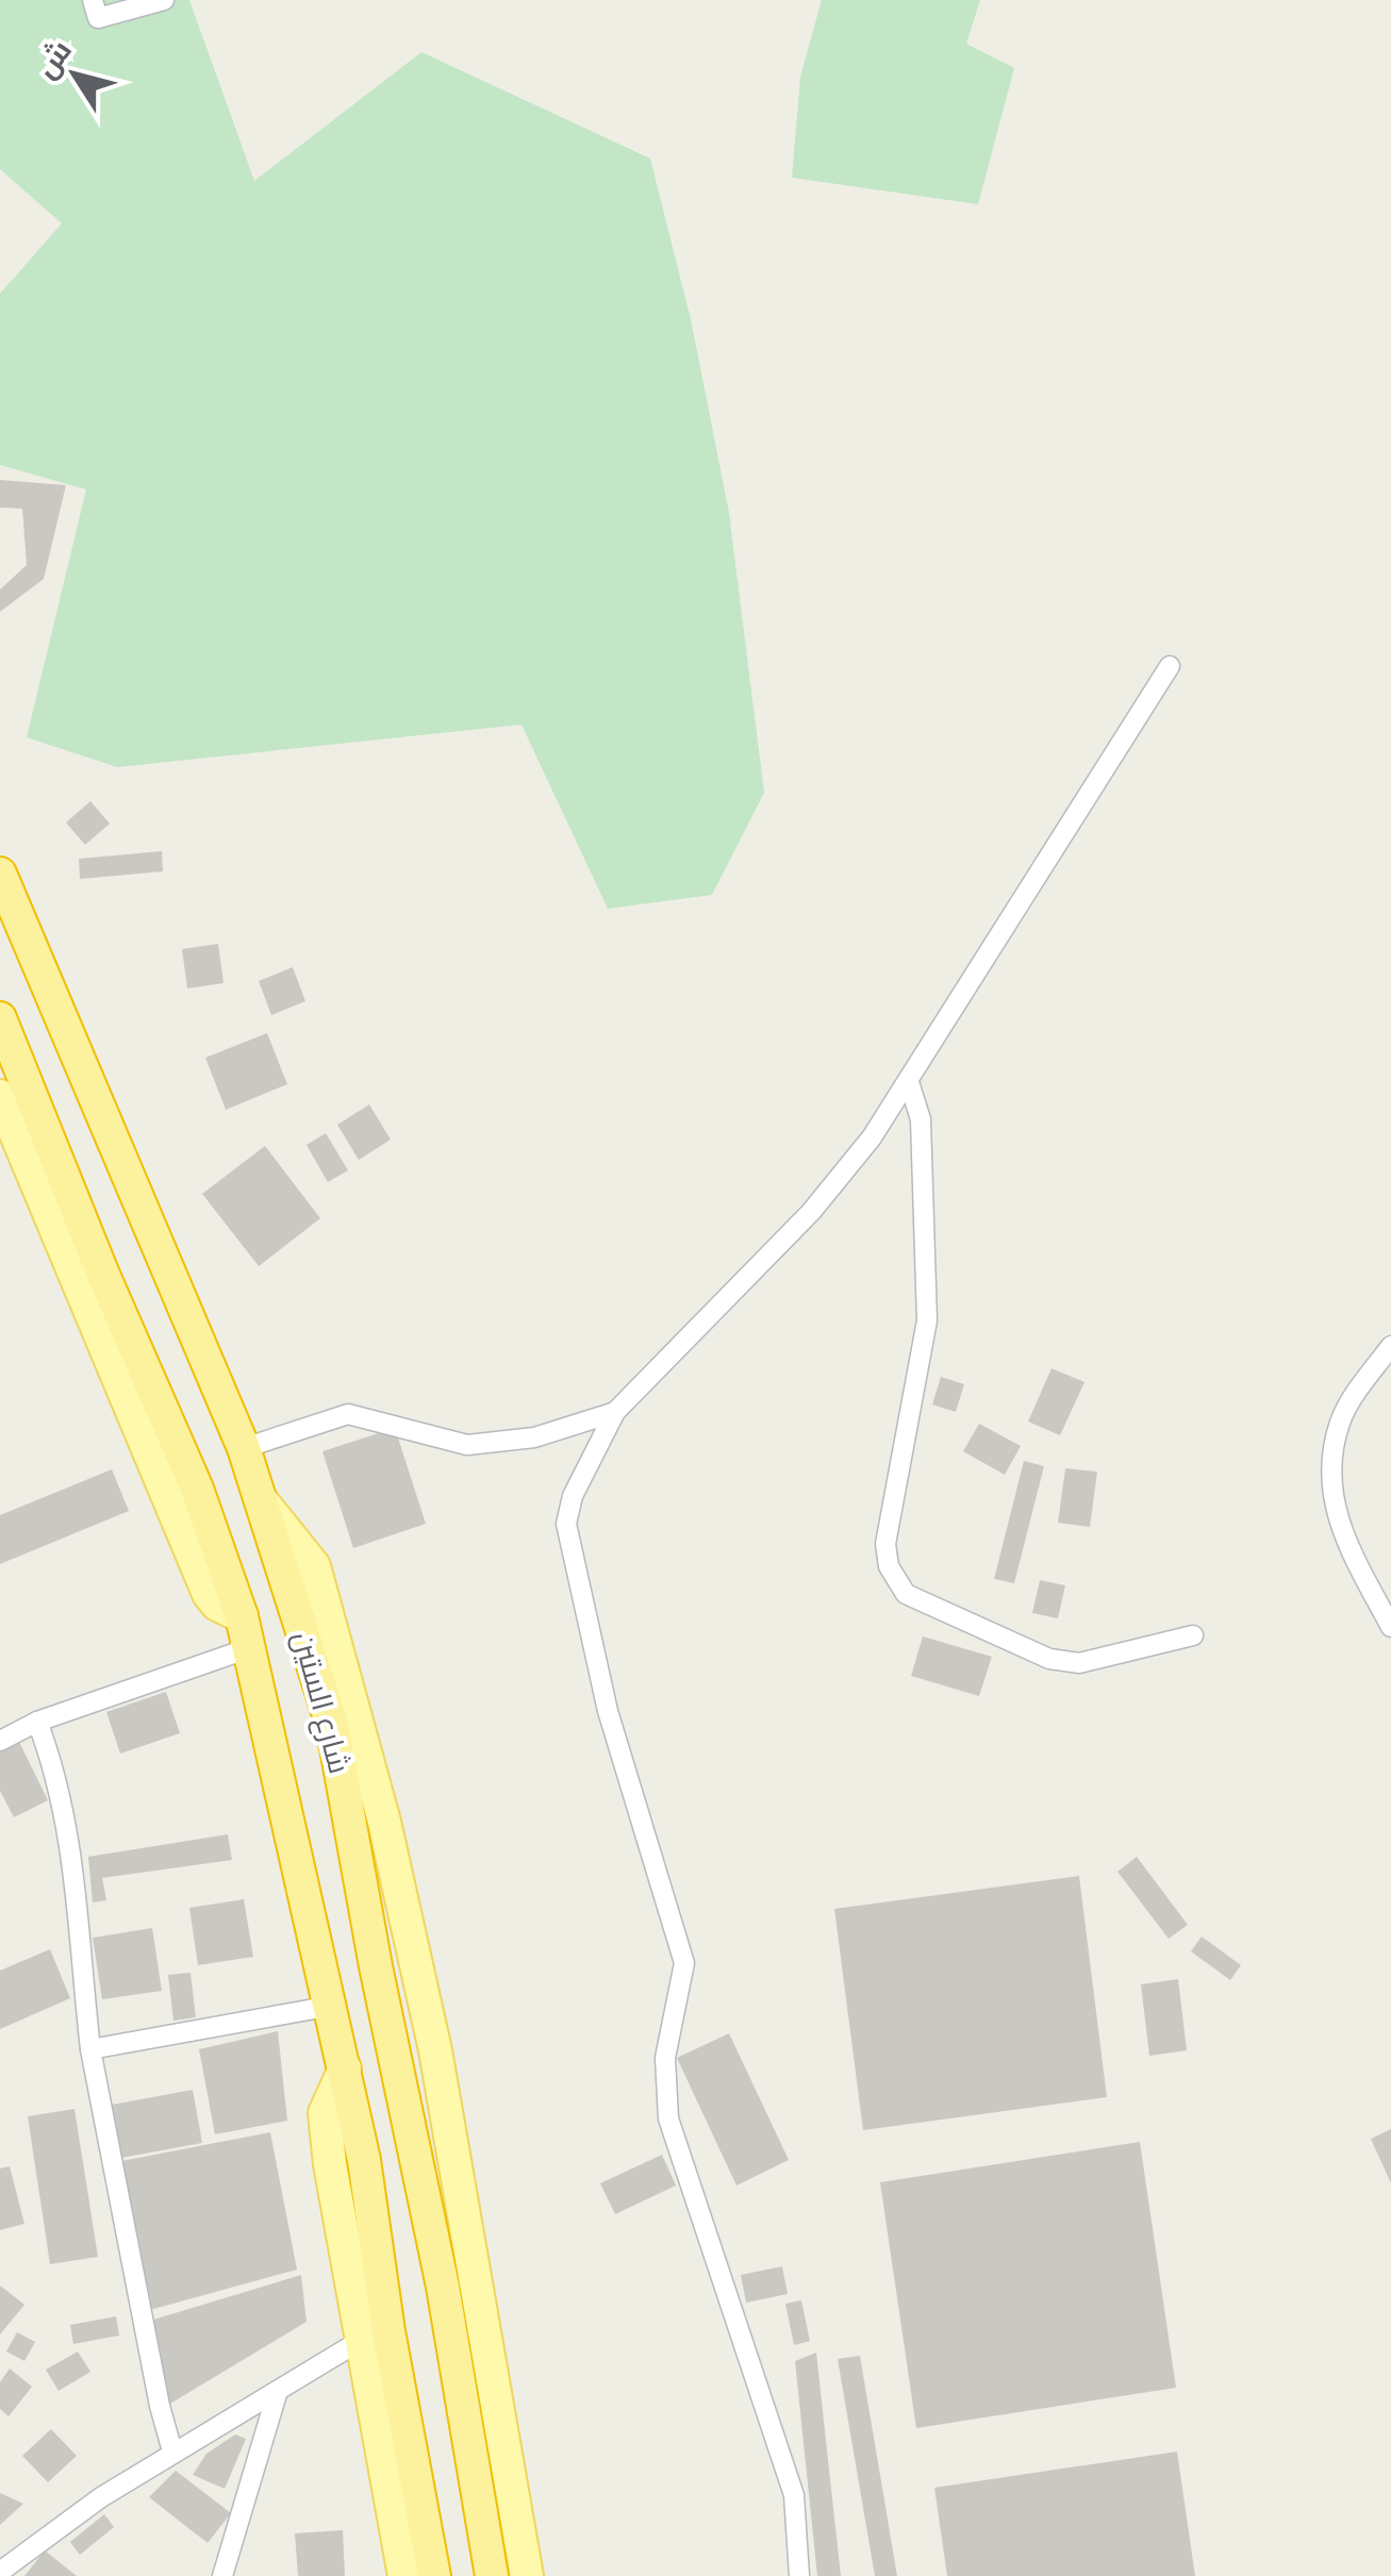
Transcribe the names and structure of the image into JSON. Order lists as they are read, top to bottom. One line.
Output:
{"streets":{"highway":["شارع الستين"]},"north":"top left"}
